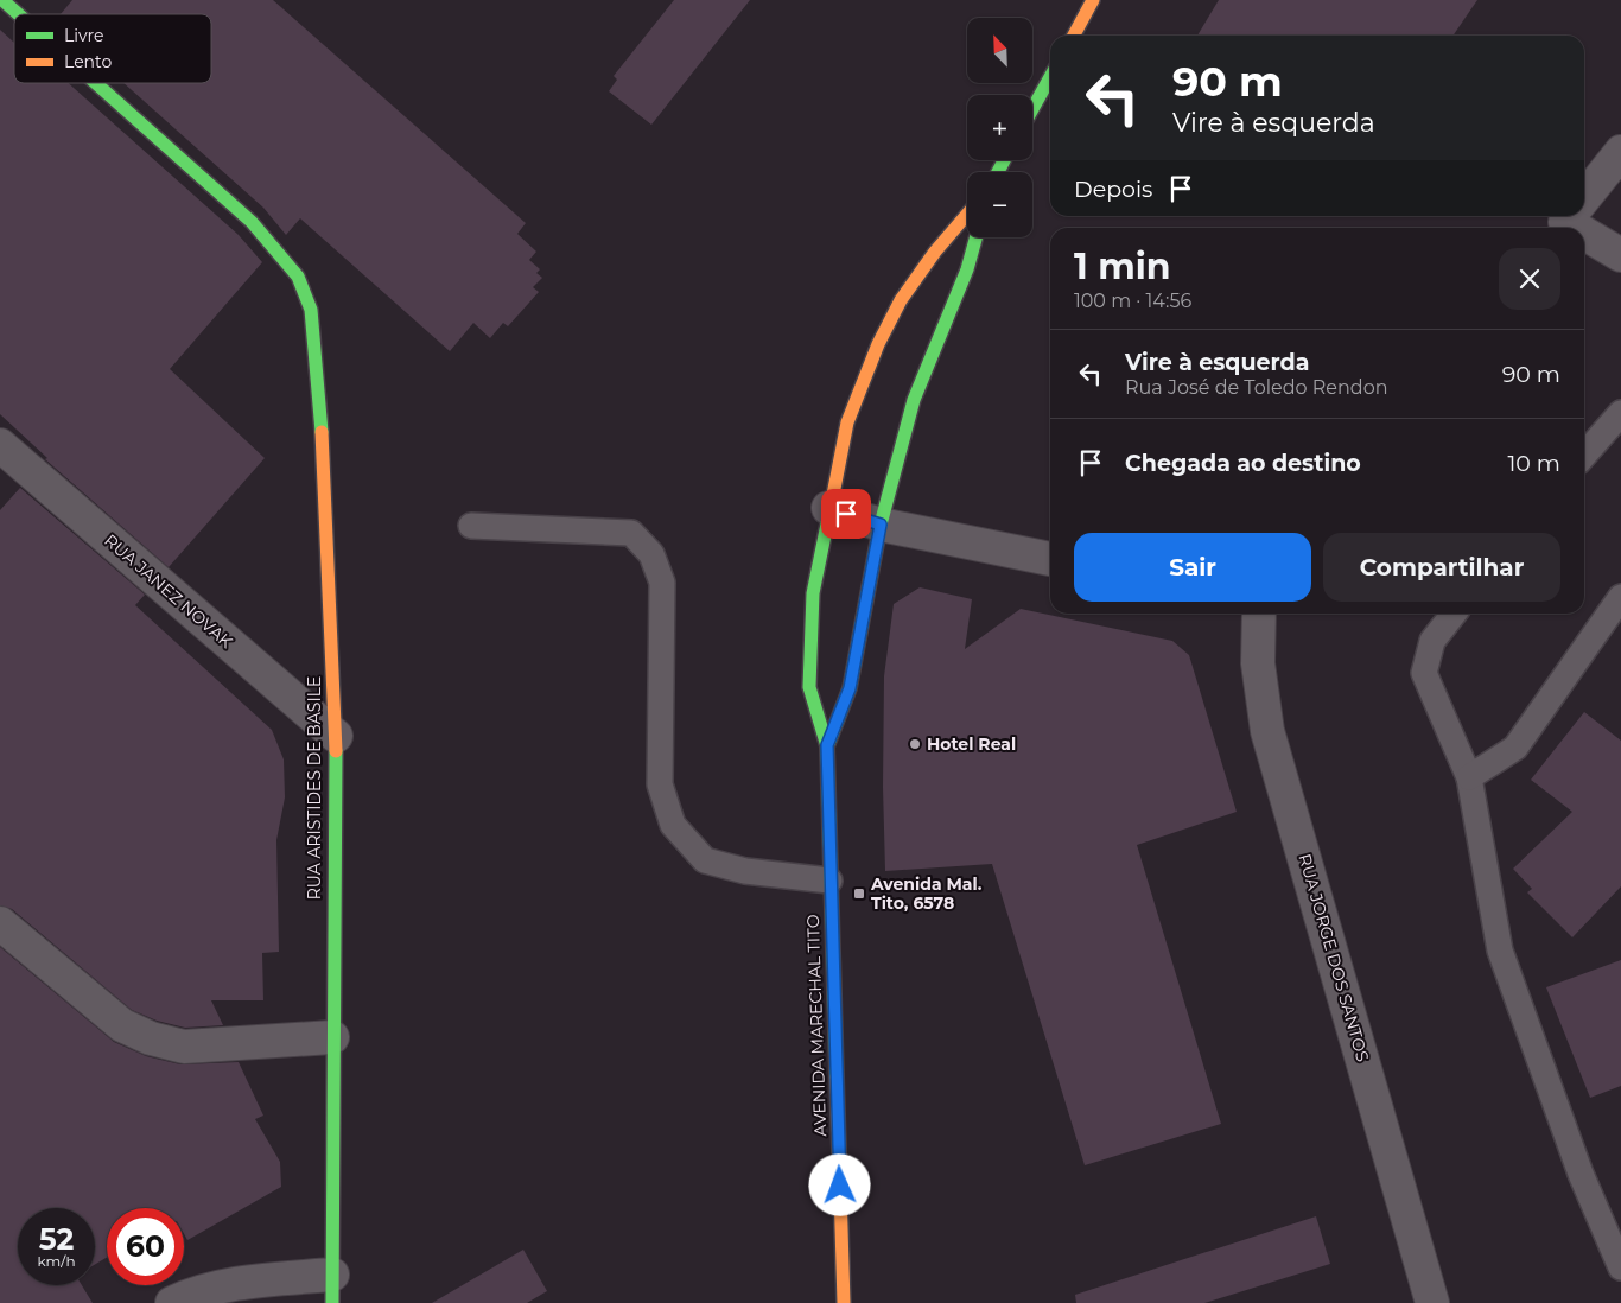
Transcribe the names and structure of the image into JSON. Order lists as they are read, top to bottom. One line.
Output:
{"streets":{"main road":["RUA ARISTIDES DE BASILE","AVENIDA MARECHAL TITO"],"street":["RUA JANEZ NOVAK","RUA JORGE DOS SANTOS"]},"crossings":[["RUA JANEZ NOVAK","RUA ARISTIDES DE BASILE"]],"places":{"other":["Hotel Real"],"transit":["Avenida Mal. Tito, 6578"]},"legend":["Livre","Lento"],"north":"top left","page":{"map_buttons":["+","−"],"turn":["90 m","Vire à esquerda"],"then":"Depois","heading":["1 min","100 m · 14:56"],"list":[{"name":"Vire à esquerda","note":"Rua José de Toledo Rendon","value":"90 m"},{"name":"Chegada ao destino","value":"10 m"}],"buttons":["Sair","Compartilhar"],"speed":"52 km/h","limit":"60"}}
